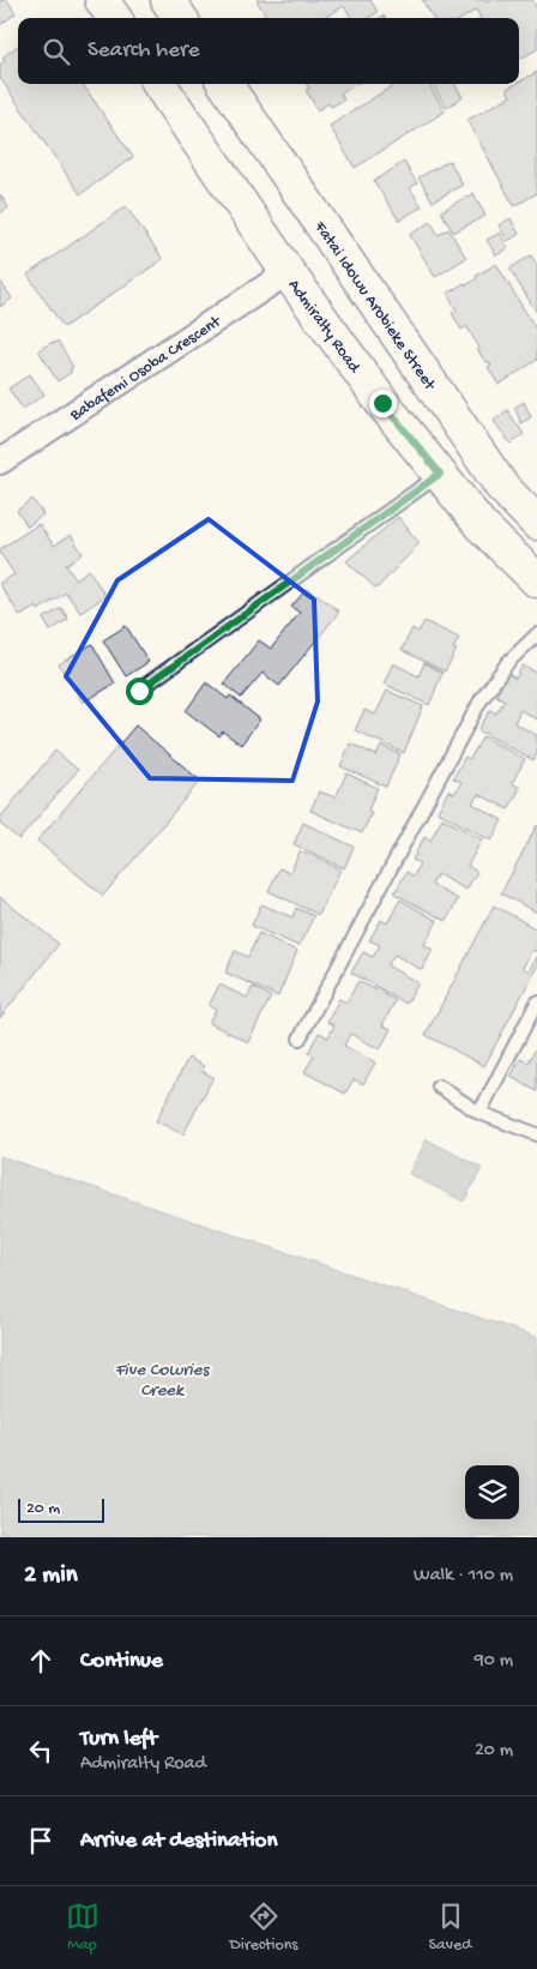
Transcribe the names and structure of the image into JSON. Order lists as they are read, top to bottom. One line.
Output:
{"streets":{"street":["Fatai Idowu Arobieke Street","Admiralty Road","Babafemi Osoba Crescent"]},"crossings":[["Admiralty Road","Babafemi Osoba Crescent"]],"water":["Five Cowries Creek"],"scale_bar":"20 m","page":{"search":"Search here","scale":"20 m","heading":["2 min","Walk · 110 m"],"list":[["Continue","90 m"],["Turn left","Admiralty Road","20 m"],"Arrive at destination"],"nav":["Map","Directions","Saved"]}}
